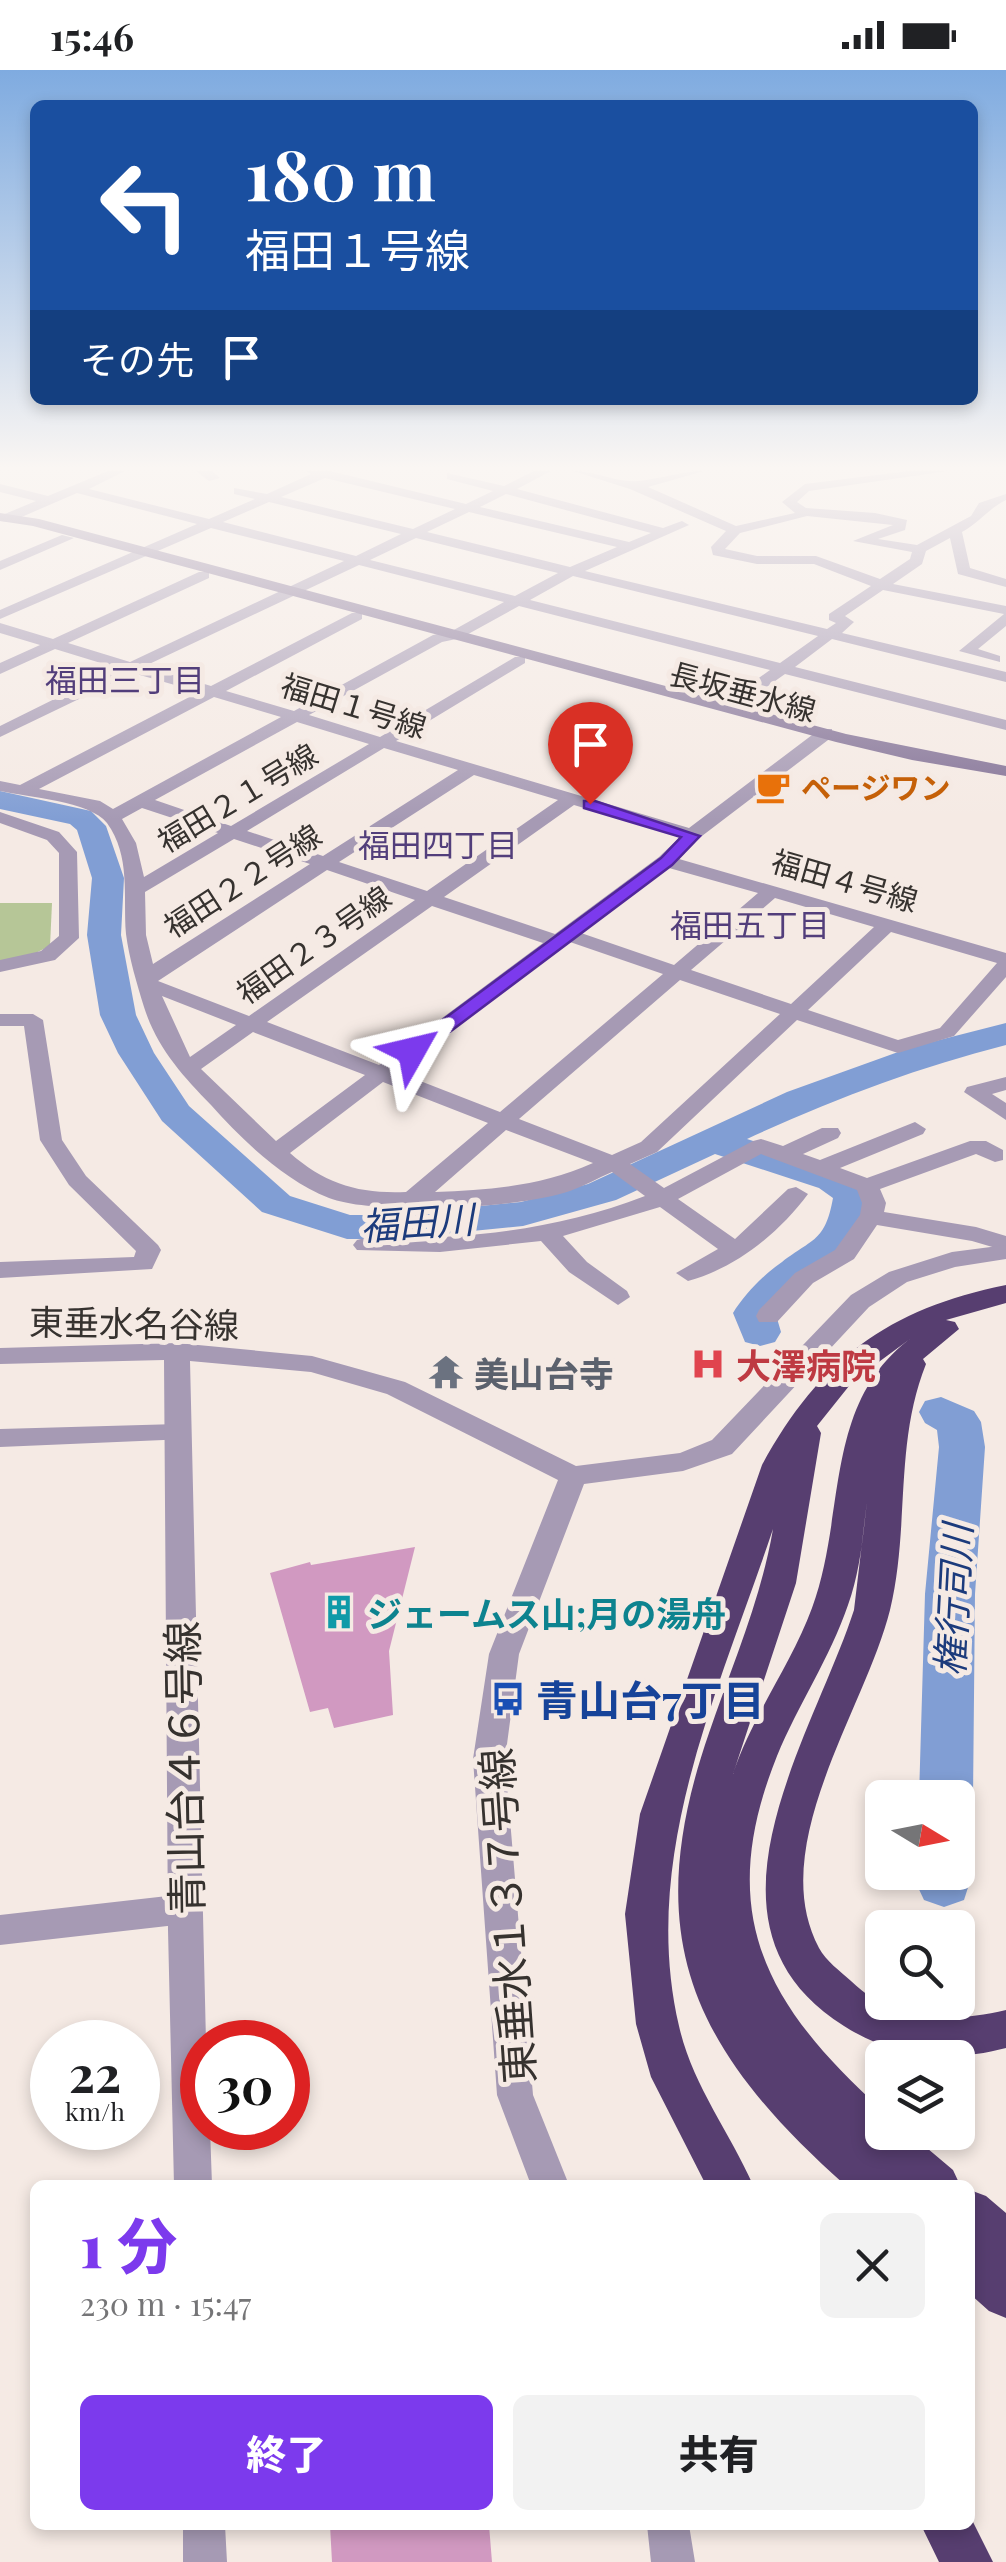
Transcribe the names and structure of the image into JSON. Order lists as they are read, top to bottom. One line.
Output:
{"streets":{"main road":["長坂垂水線"],"street":["福田１号線","福田２１号線","福田２２号線","福田４号線","福田２３号線","東垂水名谷線","青山台４６号線","東垂水１３７号線"]},"crossings":[["長坂垂水線","福田２１号線"],["福田１号線","福田２１号線"],["福田１号線","福田２２号線"],["福田１号線","福田２３号線"],["東垂水名谷線","青山台４６号線"],["東垂水名谷線","東垂水１３７号線"]],"districts":["福田三丁目","福田四丁目","福田五丁目"],"water":["福田川","権行司川"],"places":{"cafe":["ページワン"],"hospital":["大澤病院"],"temple":["美山台寺"],"building":["ジェームス山;月の湯舟"],"bus stop":["青山台7丁目"]},"north":"right","page":{"status":"15:46","turn":["180 m","福田１号線"],"then":"その先","speed":"22 km/h","limit":"30","heading":["1 分","230 m · 15:47"],"buttons":["終了","共有"]}}
